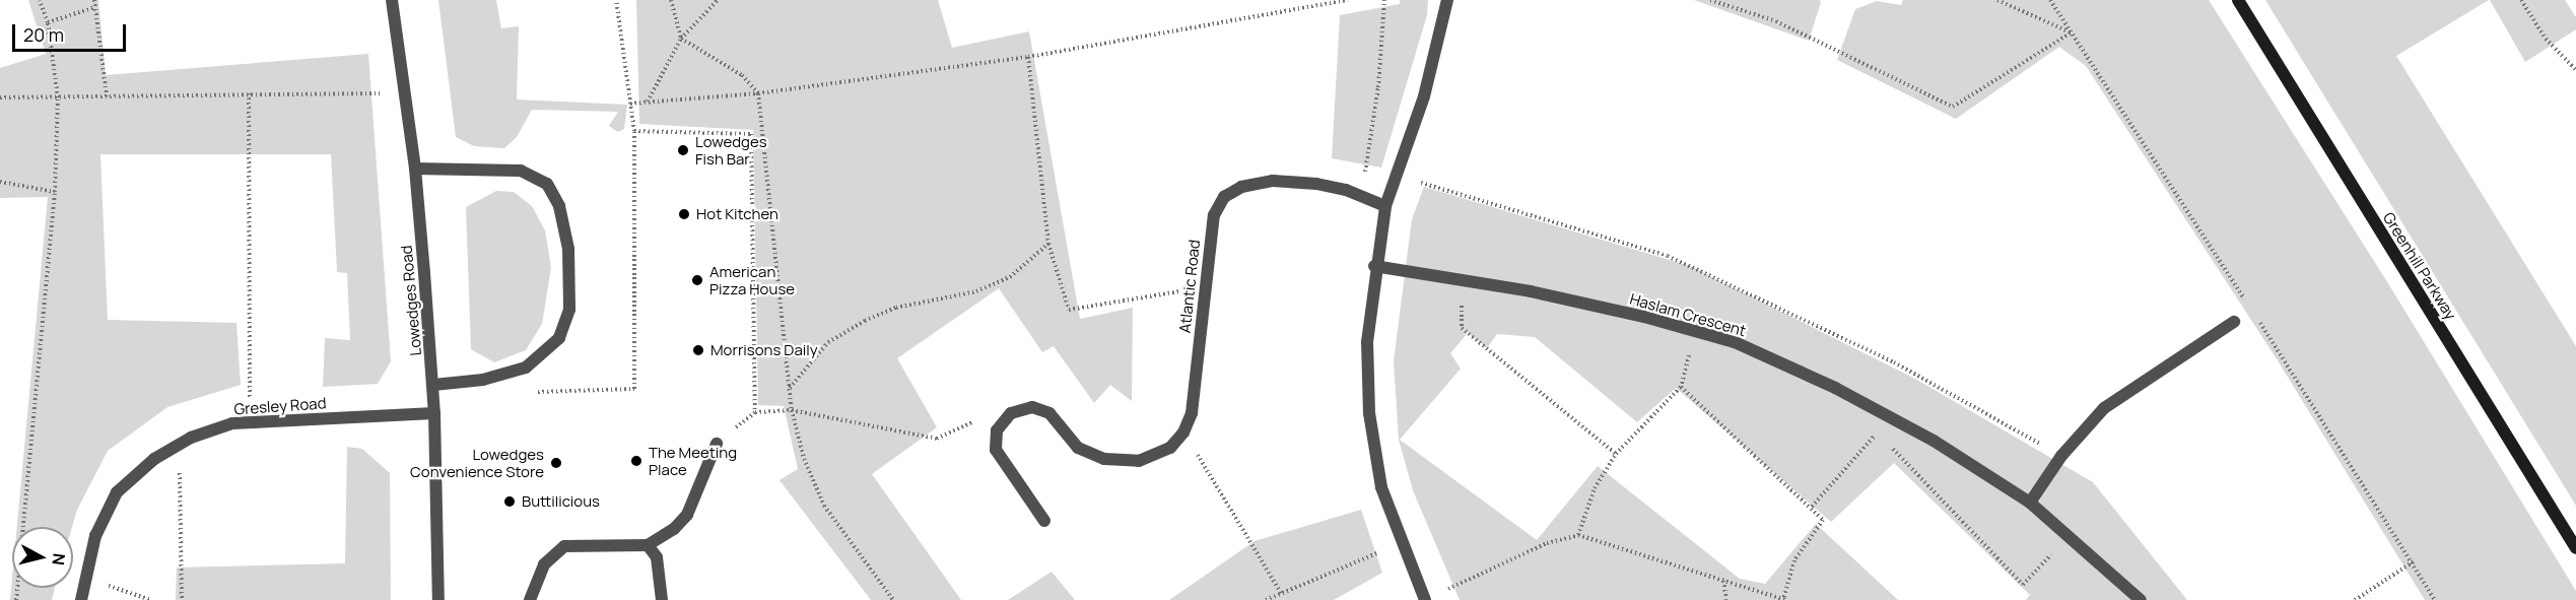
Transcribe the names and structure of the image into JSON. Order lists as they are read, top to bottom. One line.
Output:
{"streets":{"main road":["Greenhill Parkway"],"street":["Atlantic Road","Lowedges Road","Haslam Crescent","Gresley Road"]},"crossings":[["Lowedges Road","Gresley Road"]],"places":["Lowedges Fish Bar","Hot Kitchen","American Pizza House","Morrisons Daily","The Meeting Place","Lowedges Convenience Store","Buttilicious"],"scale_bar":"20 m","north":"right"}
